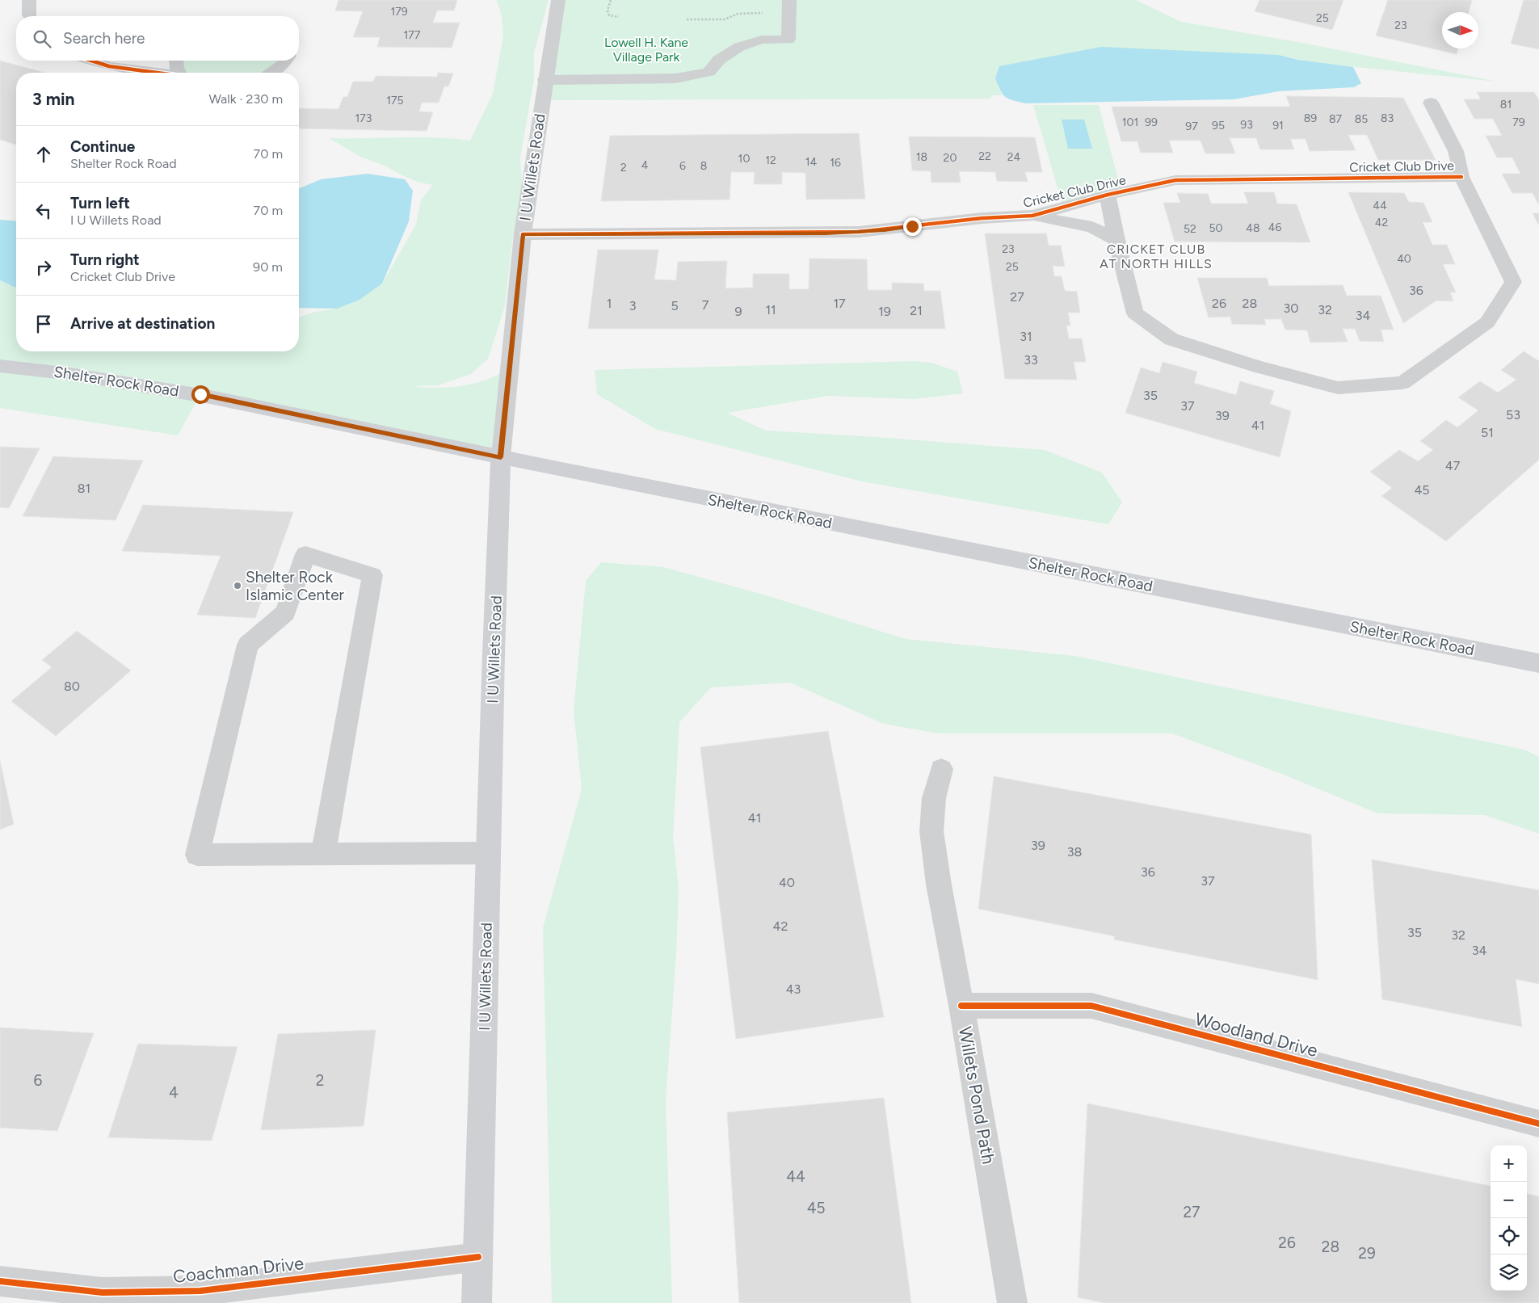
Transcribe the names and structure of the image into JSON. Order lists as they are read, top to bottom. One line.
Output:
{"streets":{"main road":["I U Willets Road","Shelter Rock Road"],"street":["Cricket Club Drive","Woodland Drive","Willets Pond Path","Coachman Drive"]},"crossings":[["Cricket Club Drive","I U Willets Road"],["I U Willets Road","Shelter Rock Road"],["I U Willets Road","Coachman Drive"],["Woodland Drive","Willets Pond Path"]],"districts":["CRICKET CLUB AT NORTH HILLS"],"parks":["Lowell H. Kane Village Park"],"places":["Shelter Rock Islamic Center"],"house_numbers":["179","25","23","177","175","81","173","89","83","87","85","101","99","79","93","95","91","97","22","18","24","20","10","12","14","16","4","6","8","2","44","42","46","50","48","52","23","40","25","36","27","1","17","26","28","7","3","5","30","11","32","21","9","19","34","31","33","35","37","53","39","41","51","47","81","45","80","41","39","38","36","37","40","42","35","32","34","43","6","2","4","44","45","27","26","28","29"],"north":"right","page":{"search":"Search here","heading":["3 min","Walk · 230 m"],"list":[["Continue","Shelter Rock Road","70 m"],["Turn left","I U Willets Road","70 m"],["Turn right","Cricket Club Drive","90 m"],"Arrive at destination"],"map_buttons":["+","−"]}}
